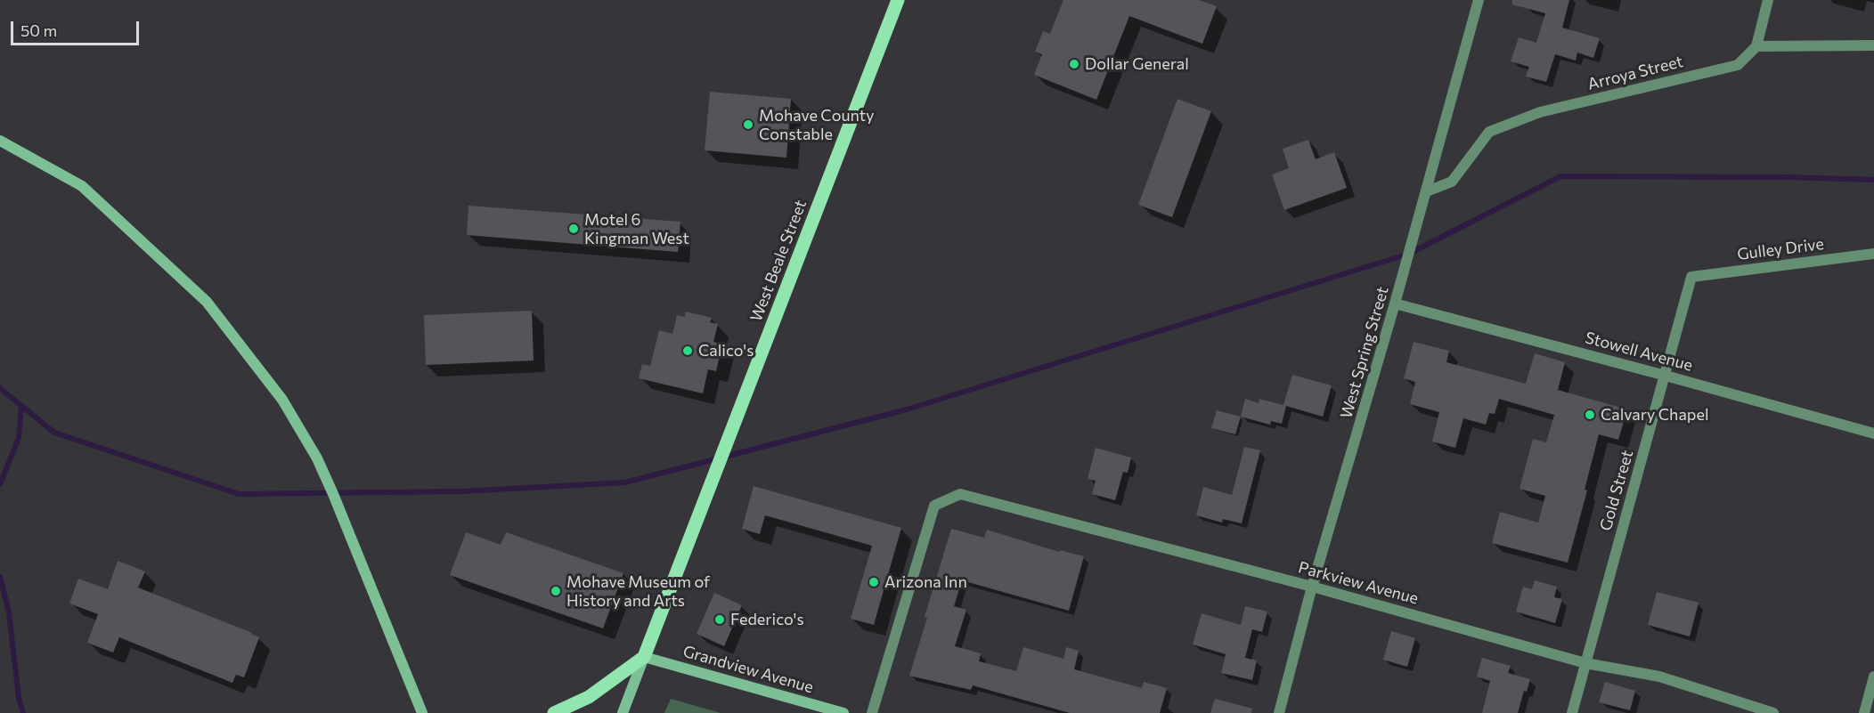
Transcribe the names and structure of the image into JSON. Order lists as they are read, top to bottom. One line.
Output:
{"streets":{"main road":["West Beale Street"],"street":["Arroya Street","Gulley Drive","Stowell Avenue","West Spring Street","Gold Street","Parkview Avenue","Grandview Avenue"]},"crossings":[["Arroya Street","West Spring Street"],["Gulley Drive","Gold Street"],["West Beale Street","Grandview Avenue"],["Stowell Avenue","West Spring Street"],["Stowell Avenue","Gold Street"],["West Spring Street","Parkview Avenue"],["Gold Street","Parkview Avenue"]],"places":["Dollar General","Mohave County Constable","Motel 6 Kingman West","Calico's","Calvary Chapel","Arizona Inn","Mohave Museum of History and Arts","Federico's"],"scale_bar":"50 m"}
